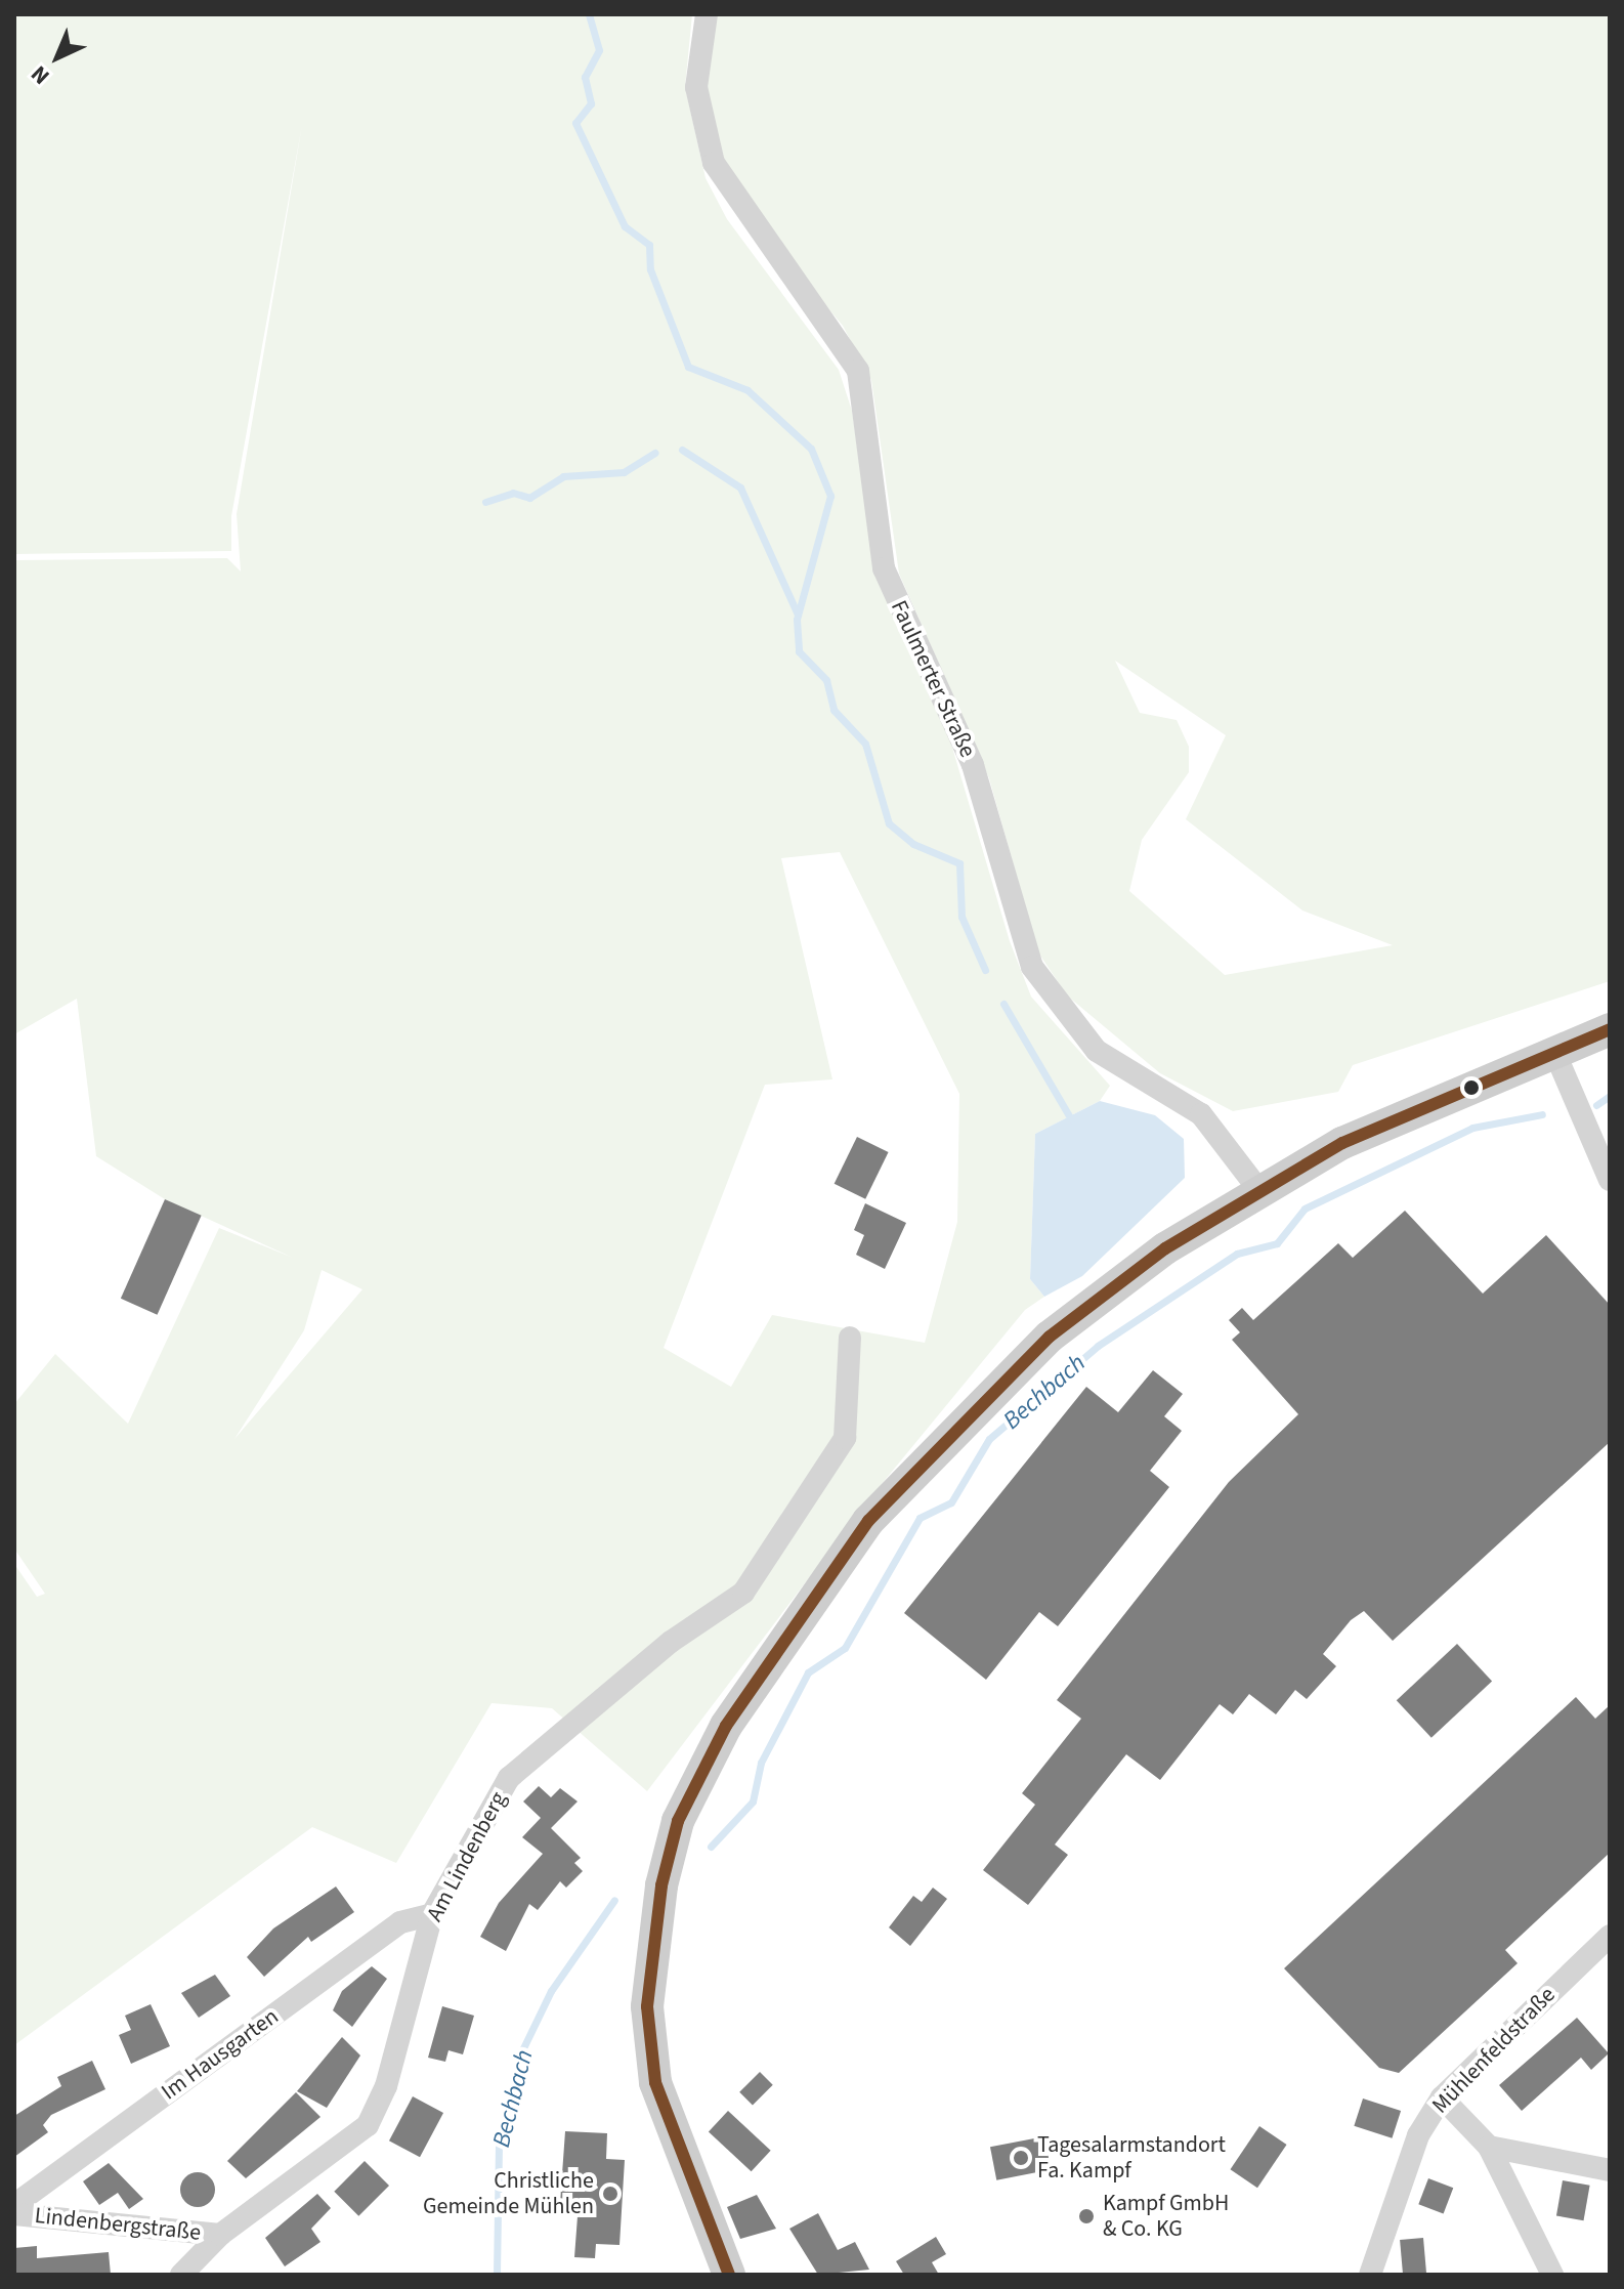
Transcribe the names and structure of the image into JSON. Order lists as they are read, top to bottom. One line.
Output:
{"streets":{"street":["Faulmerter Straße","Am Lindenberg","Mühlenfeldstraße","Im Hausgarten","Lindenbergstraße"]},"crossings":[["Am Lindenberg","Im Hausgarten"],["Am Lindenberg","Lindenbergstraße"]],"water":["Bechbach"],"places":["Tagesalarmstandort Fa. Kampf","Christliche Gemeinde Mühlen","Kampf GmbH & Co. KG"],"north":"bottom left"}
